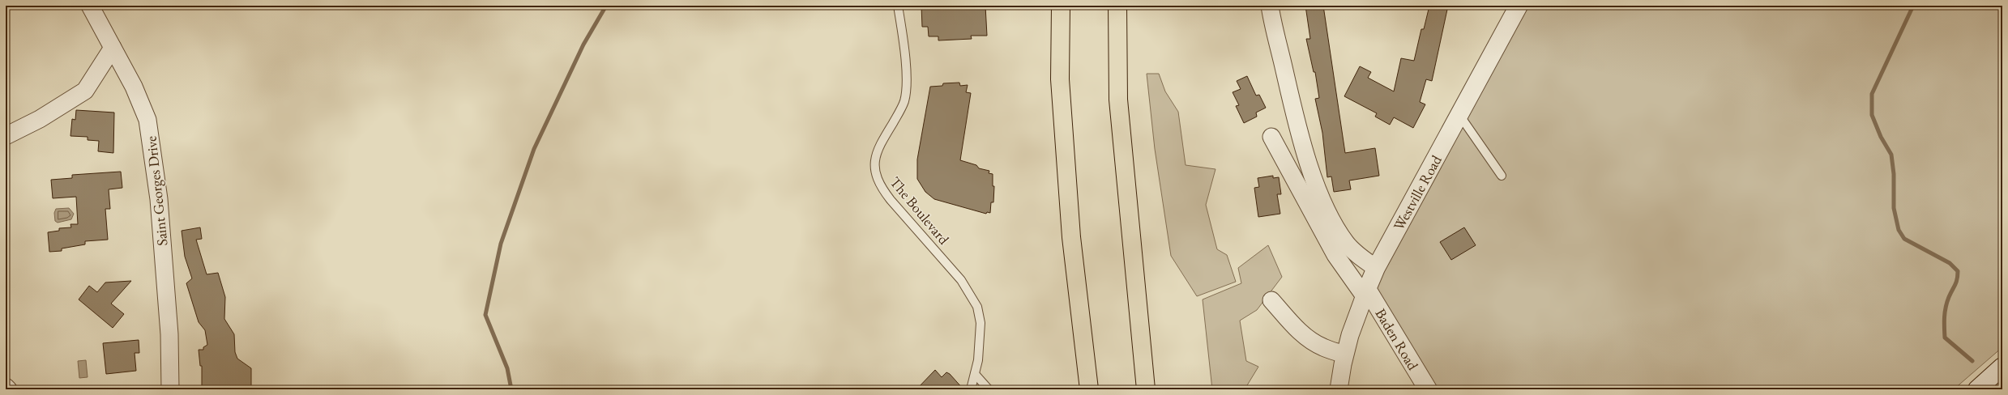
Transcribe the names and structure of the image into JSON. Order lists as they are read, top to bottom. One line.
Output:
{"streets":{"street":["Saint Georges Drive","Westville Road","Baden Road"],"lane":["The Boulevard"]},"crossings":[["Westville Road","Baden Road"]]}
